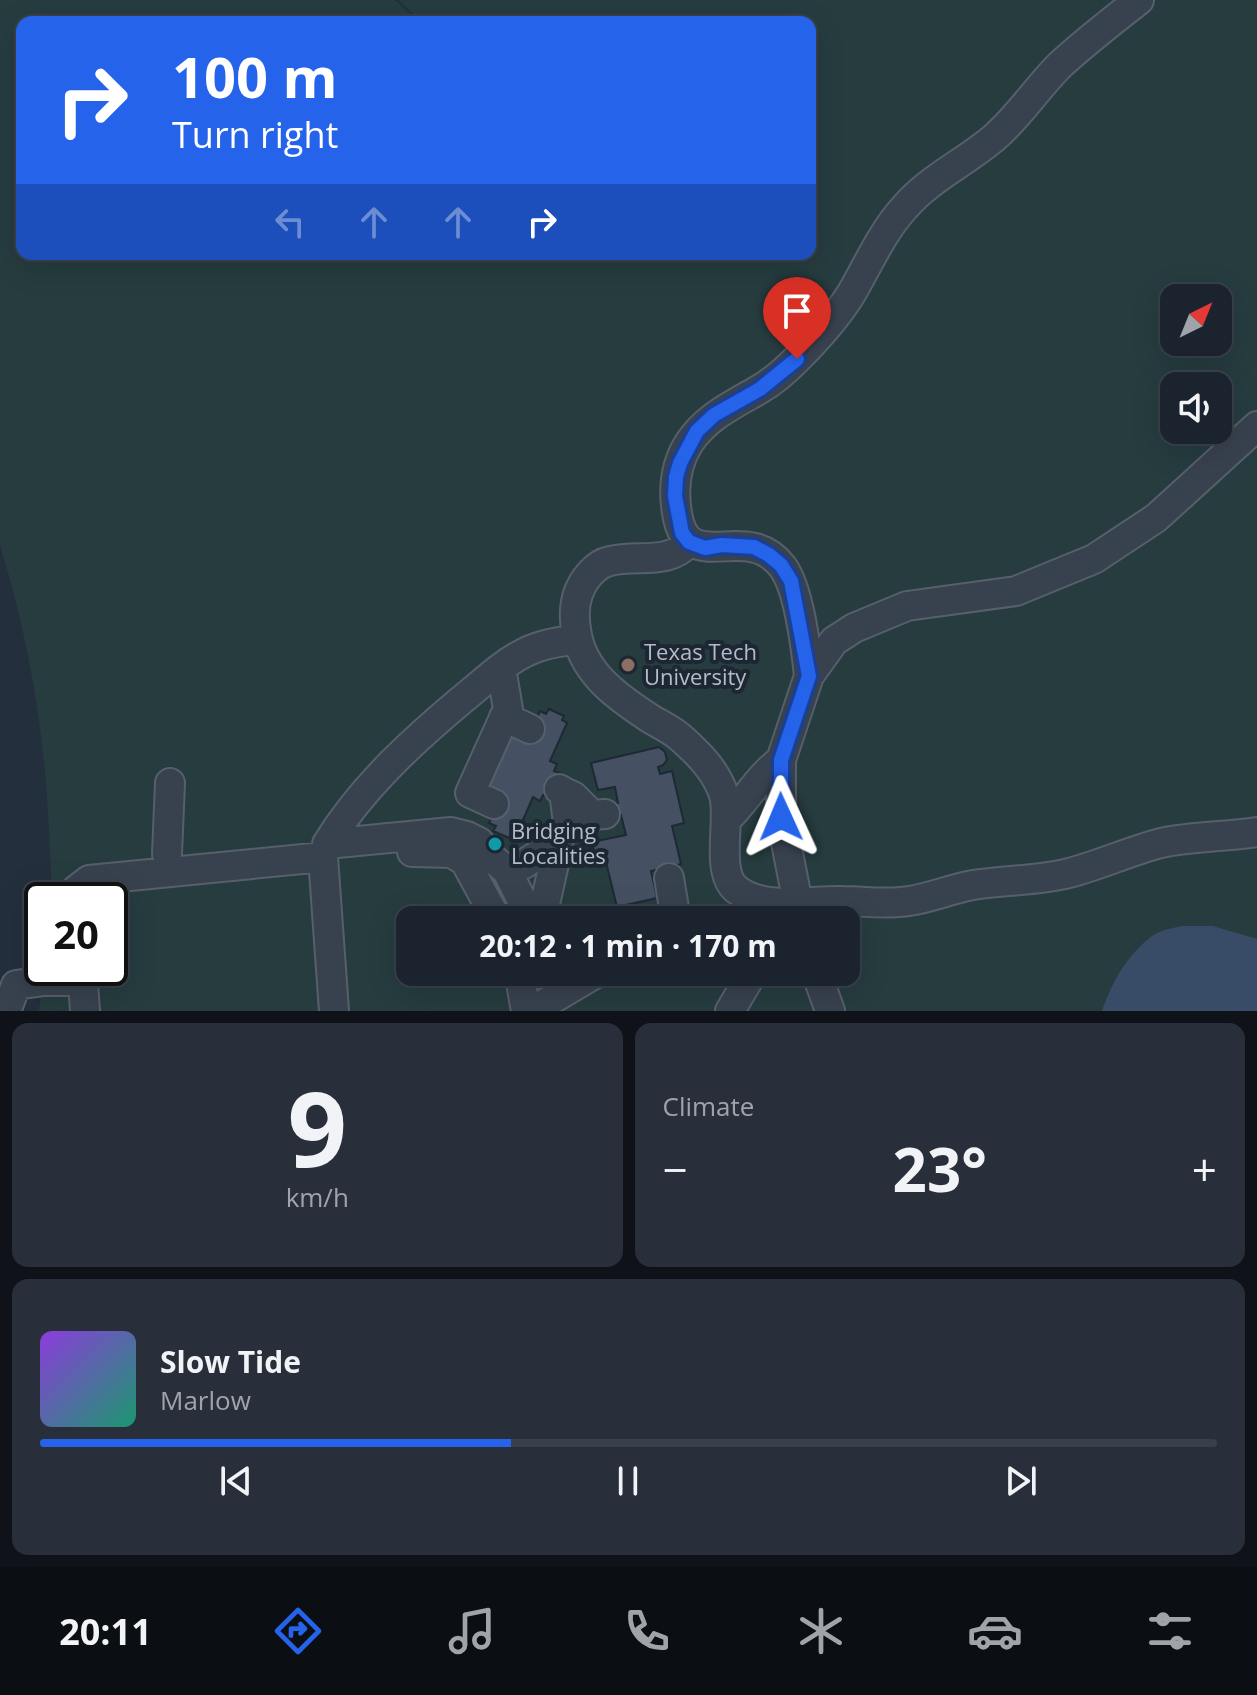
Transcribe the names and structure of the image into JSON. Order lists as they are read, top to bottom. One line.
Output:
{"places":["Texas Tech University","Bridging Localities"],"north":"top right","page":{"turn":["100 m","Turn right"],"limit":"20","trip":"20:12 · 1 min · 170 m","tile":[["9","km/h"],"Climate"],"heat":["−","23°","+"],"song":["Slow Tide","Marlow"],"tabs":"20:11"}}
